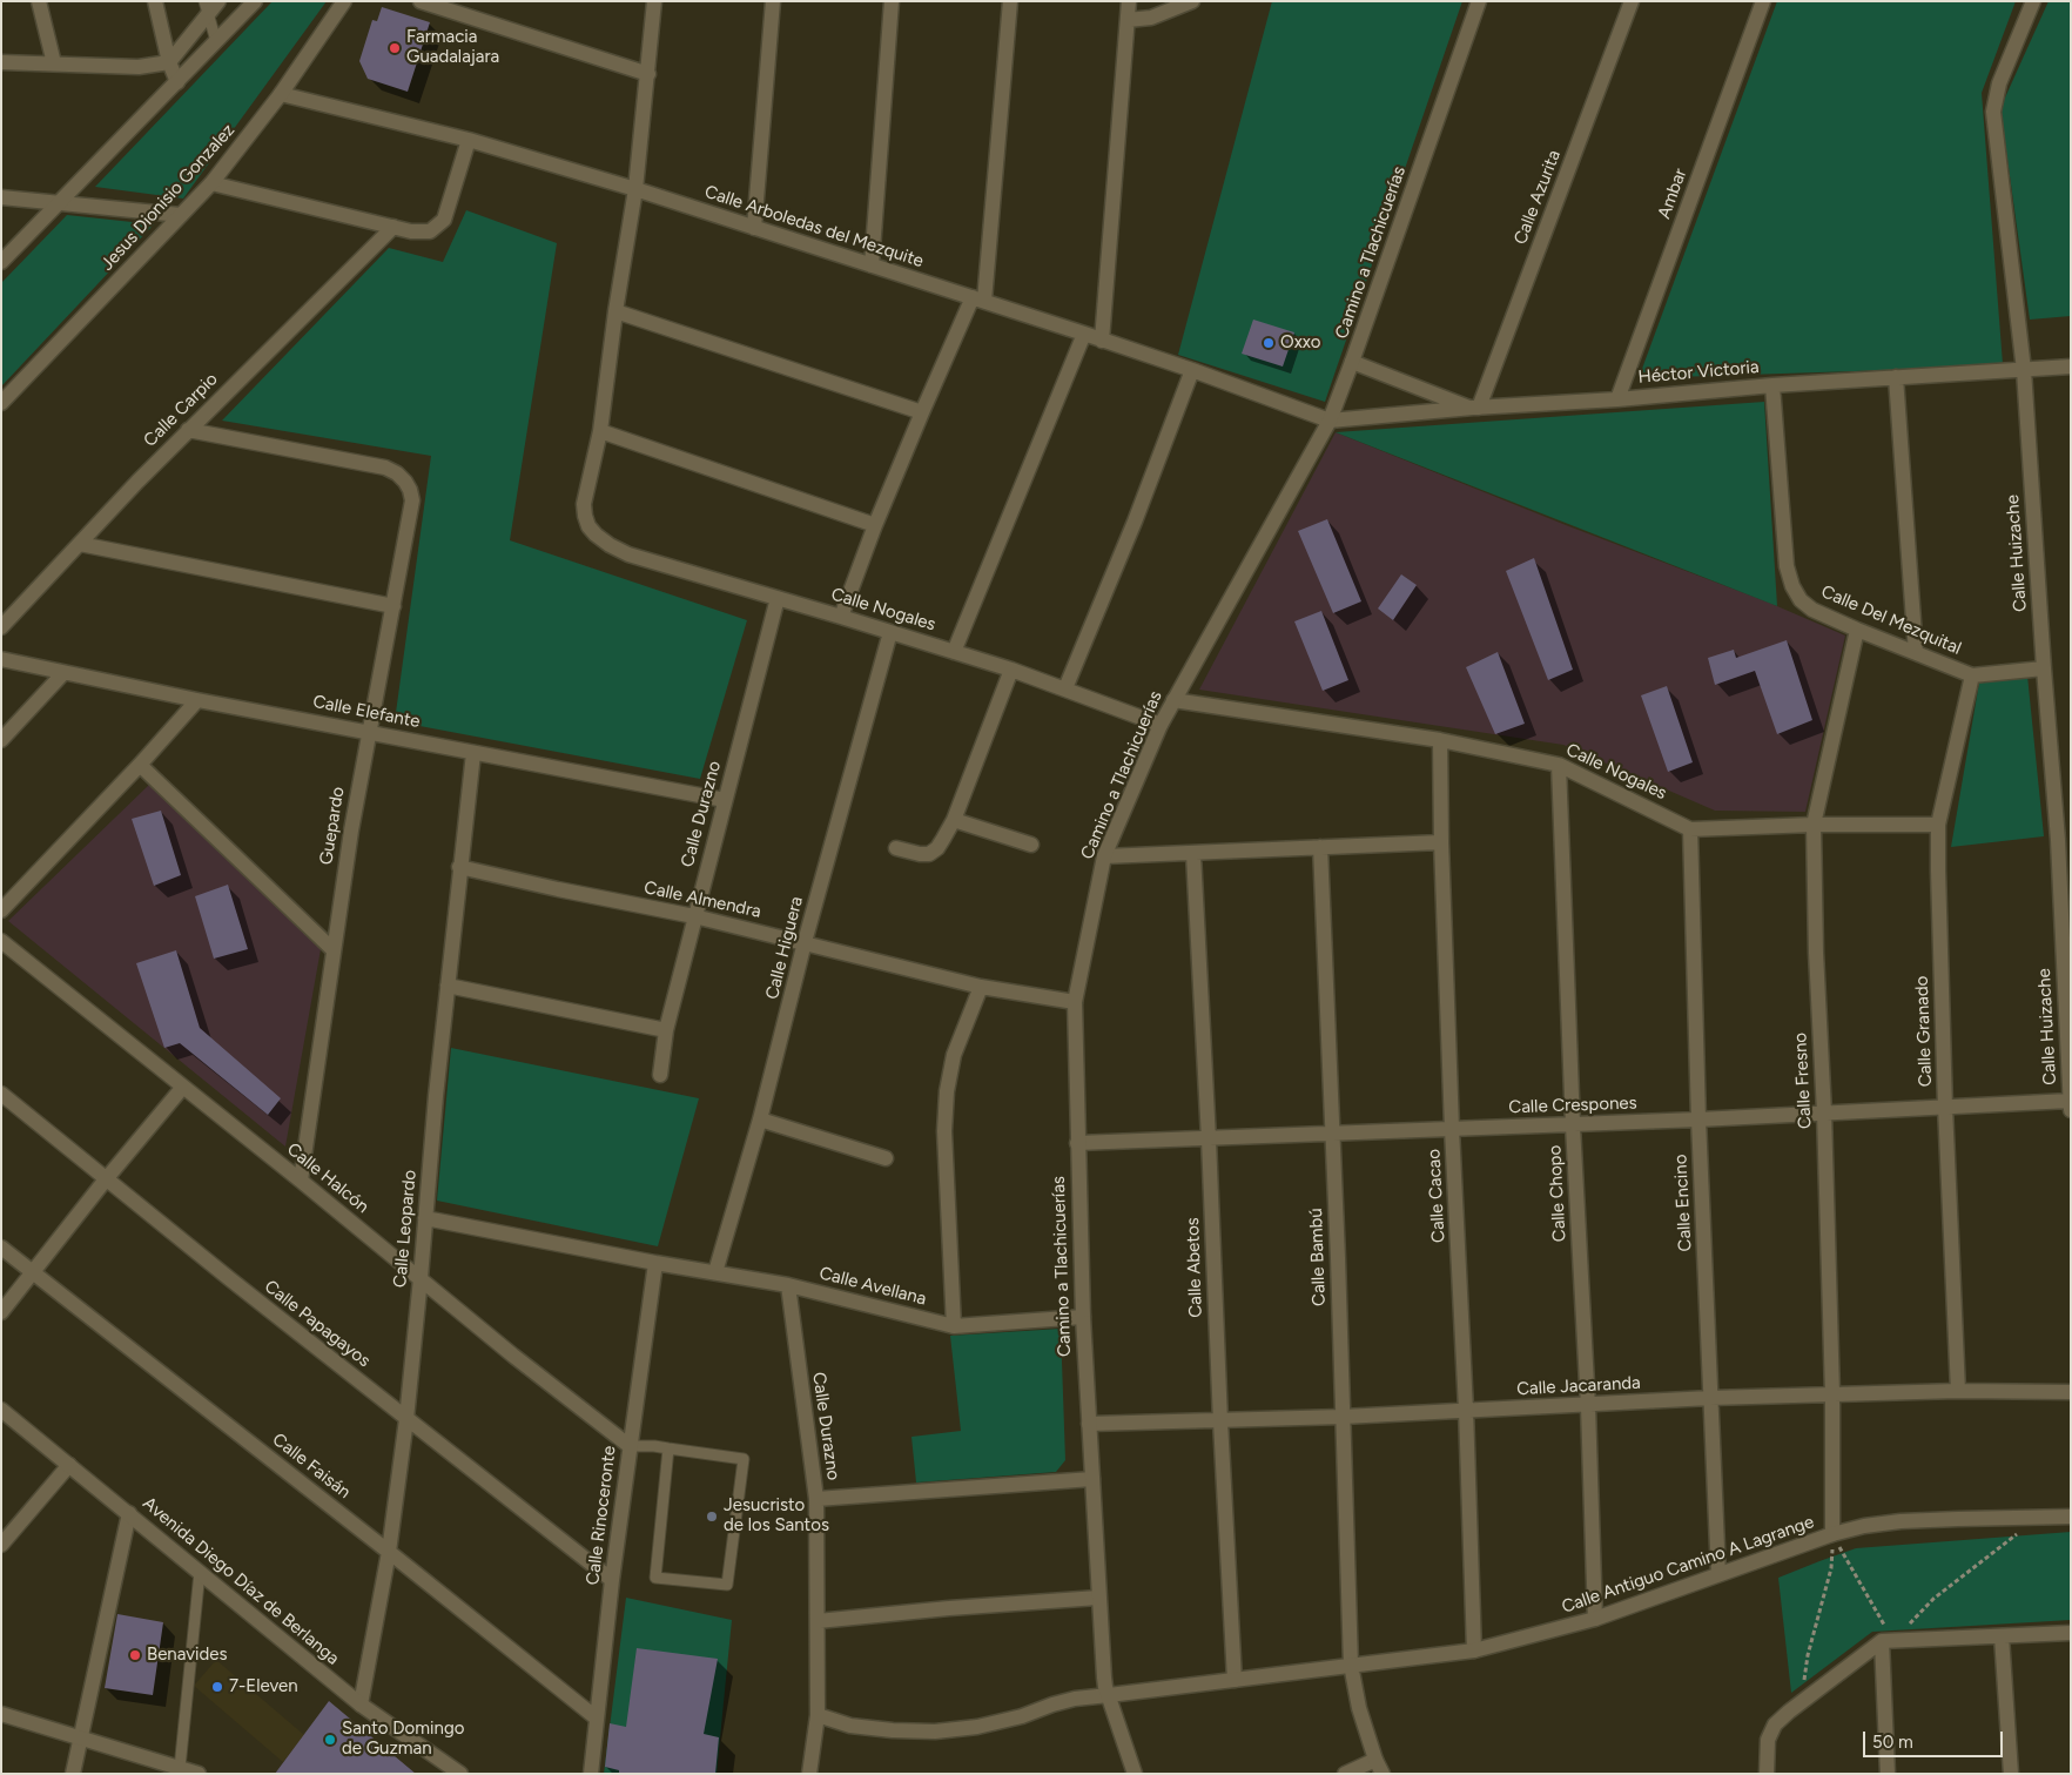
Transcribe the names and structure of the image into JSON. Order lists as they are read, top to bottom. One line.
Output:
{"streets":{"street":["Ambar","Jesus Dionisio Gonzalez","Calle Azurita","Calle Arboledas del Mezquite","Camino a Tlachicuerías","Héctor Victoria","Calle Carpio","Calle Huizache","Calle Nogales","Calle Del Mezquital","Calle Elefante","Calle Durazno","Guepardo","Calle Almendra","Calle Higuera","Calle Granado","Calle Fresno","Calle Crespones","Calle Halcón","Calle Chopo","Calle Cacao","Calle Encino","Calle Leopardo","Calle Bambú","Calle Abetos","Calle Avellana","Calle Papagayos","Calle Jacaranda","Calle Faisán","Calle Rinoceronte","Calle Antiguo Camino A Lagrange","Avenida Diego Díaz de Berlanga"]},"crossings":[["Ambar","Héctor Victoria"],["Jesus Dionisio Gonzalez","Calle Arboledas del Mezquite"],["Calle Azurita","Héctor Victoria"],["Calle Arboledas del Mezquite","Camino a Tlachicuerías"],["Calle Arboledas del Mezquite","Héctor Victoria"],["Camino a Tlachicuerías","Héctor Victoria"],["Camino a Tlachicuerías","Calle Nogales"],["Camino a Tlachicuerías","Calle Almendra"],["Camino a Tlachicuerías","Calle Crespones"],["Camino a Tlachicuerías","Calle Avellana"],["Camino a Tlachicuerías","Calle Jacaranda"],["Camino a Tlachicuerías","Calle Antiguo Camino A Lagrange"],["Héctor Victoria","Calle Huizache"],["Héctor Victoria","Calle Del Mezquital"],["Calle Carpio","Guepardo"],["Calle Huizache","Calle Del Mezquital"],["Calle Huizache","Calle Crespones"],["Calle Nogales","Calle Durazno"],["Calle Nogales","Calle Higuera"],["Calle Nogales","Calle Granado"],["Calle Nogales","Calle Fresno"],["Calle Nogales","Calle Chopo"],["Calle Nogales","Calle Cacao"],["Calle Nogales","Calle Encino"],["Calle Del Mezquital","Calle Granado"],["Calle Del Mezquital","Calle Fresno"],["Calle Elefante","Calle Durazno"],["Calle Elefante","Guepardo"],["Calle Elefante","Calle Leopardo"],["Calle Durazno","Calle Almendra"],["Calle Durazno","Calle Avellana"],["Calle Durazno","Calle Antiguo Camino A Lagrange"],["Guepardo","Calle Halcón"],["Calle Almendra","Calle Higuera"],["Calle Almendra","Calle Leopardo"],["Calle Higuera","Calle Avellana"],["Calle Granado","Calle Crespones"],["Calle Granado","Calle Jacaranda"],["Calle Fresno","Calle Crespones"],["Calle Fresno","Calle Jacaranda"],["Calle Fresno","Calle Antiguo Camino A Lagrange"],["Calle Crespones","Calle Chopo"],["Calle Crespones","Calle Cacao"],["Calle Crespones","Calle Encino"],["Calle Crespones","Calle Bambú"],["Calle Crespones","Calle Abetos"],["Calle Halcón","Calle Leopardo"],["Calle Halcón","Calle Rinoceronte"],["Calle Chopo","Calle Jacaranda"],["Calle Chopo","Calle Antiguo Camino A Lagrange"],["Calle Cacao","Calle Jacaranda"],["Calle Cacao","Calle Antiguo Camino A Lagrange"],["Calle Encino","Calle Jacaranda"],["Calle Encino","Calle Antiguo Camino A Lagrange"],["Calle Leopardo","Calle Avellana"],["Calle Leopardo","Calle Papagayos"],["Calle Leopardo","Calle Faisán"],["Calle Leopardo","Avenida Diego Díaz de Berlanga"],["Calle Bambú","Calle Jacaranda"],["Calle Bambú","Calle Antiguo Camino A Lagrange"],["Calle Abetos","Calle Jacaranda"],["Calle Abetos","Calle Antiguo Camino A Lagrange"],["Calle Avellana","Calle Rinoceronte"],["Calle Papagayos","Calle Rinoceronte"],["Calle Faisán","Calle Rinoceronte"]],"places":["Farmacia Guadalajara","Oxxo","Jesucristo de los Santos","Benavides","7-Eleven","Santo Domingo de Guzman"],"scale_bar":"50 m"}
